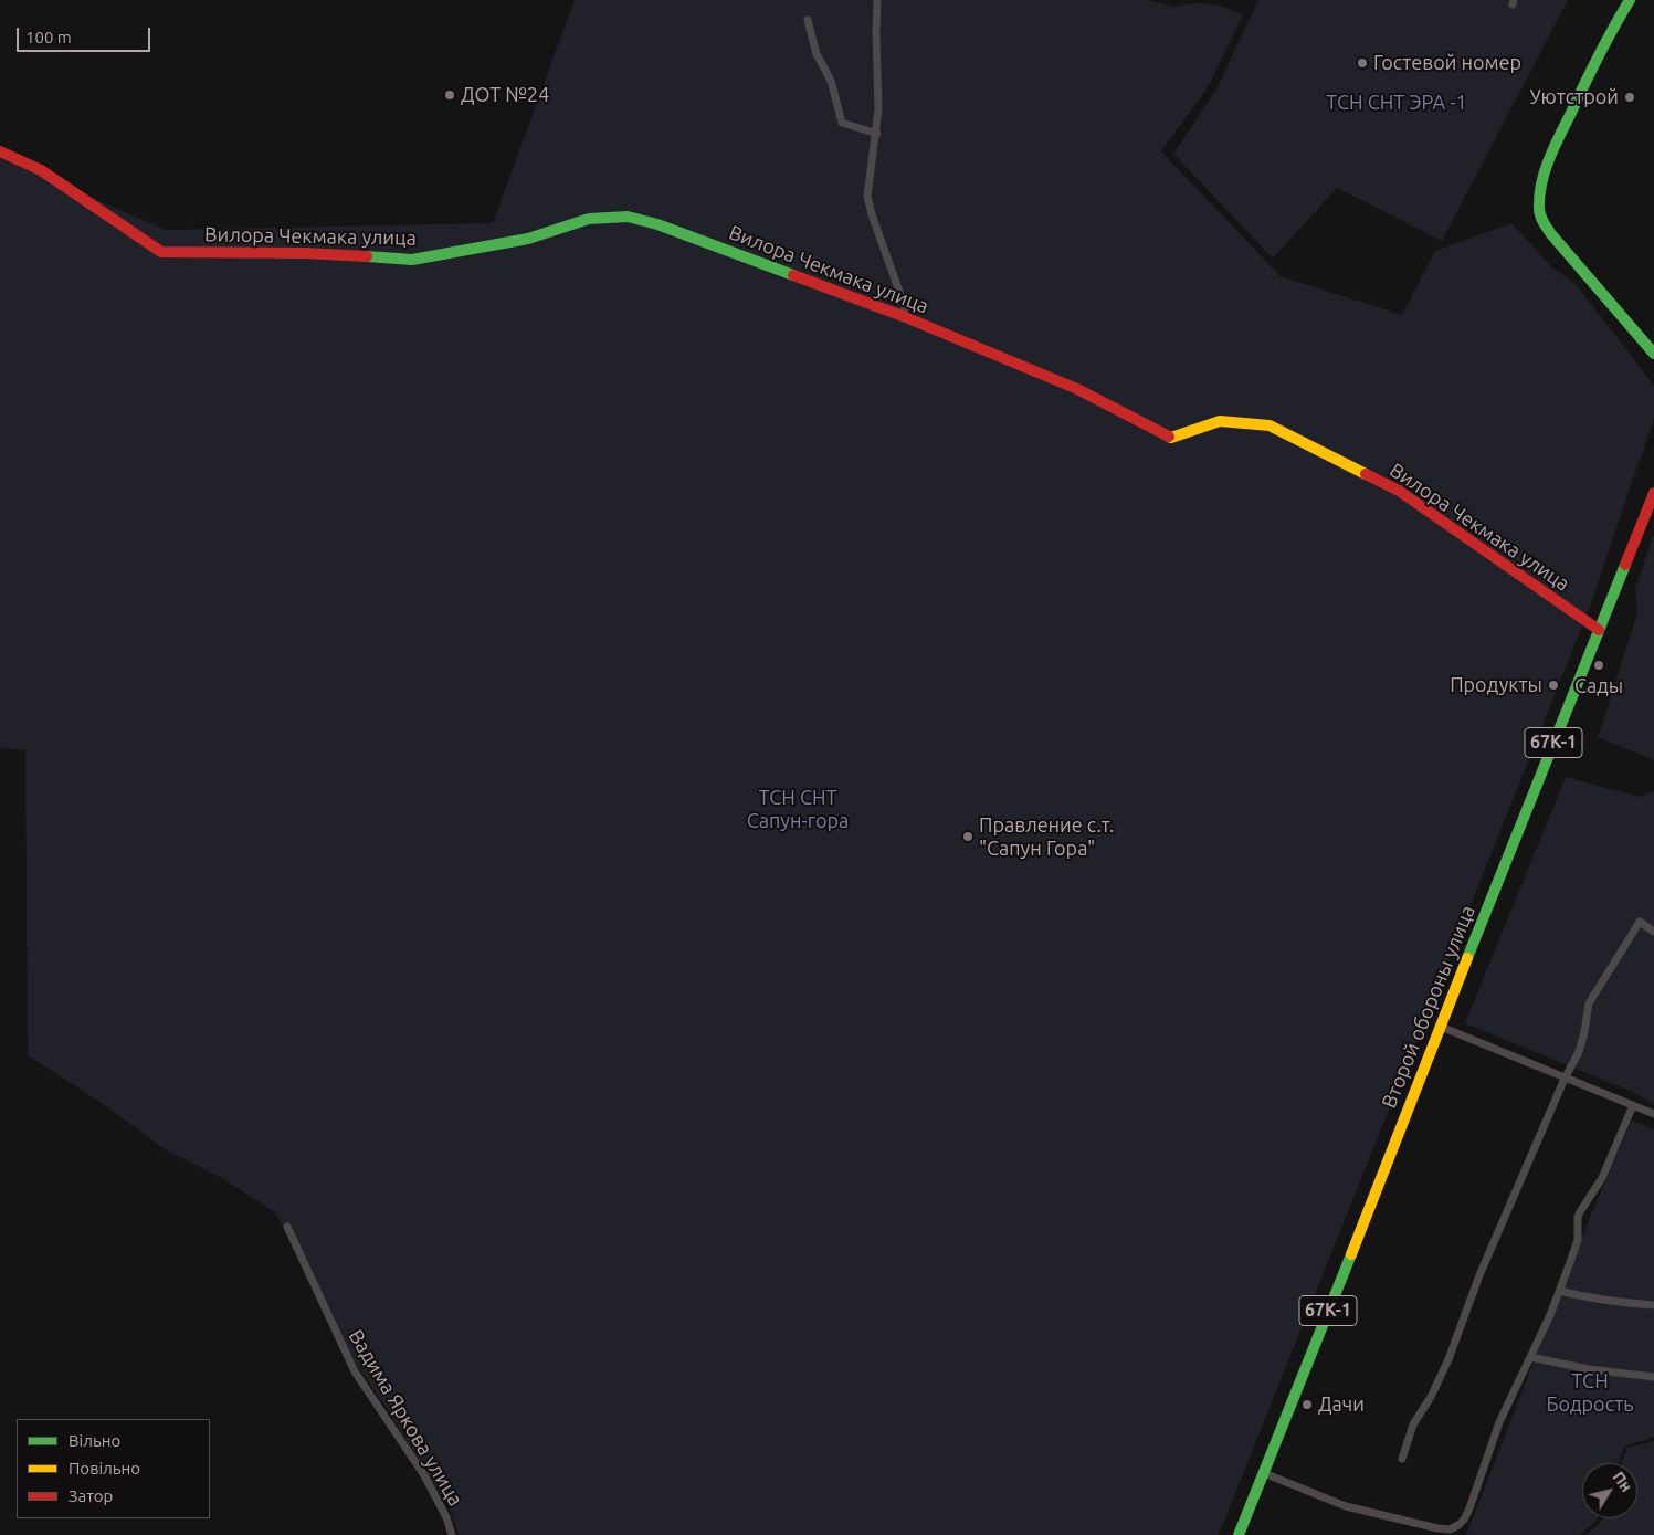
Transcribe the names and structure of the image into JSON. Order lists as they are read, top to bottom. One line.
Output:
{"streets":{"street":["Вилора Чекмака улица","67К-1","Второй обороны улица","Вадима Яркова улица"]},"crossings":[["Вилора Чекмака улица","Второй обороны улица"]],"parks":["ТСН СНТ ЭРА -1","ТСН СНТ Сапун-гора","ТСН Бодрость"],"places":["Гостевой номер","ДОТ №24","Уютстрой","Сады","Продукты","Правление с.т. \"Сапун Гора\"","Дачи"],"legend":["Вільно","Повільно","Затор"],"scale_bar":"100 m","north":"top right"}
